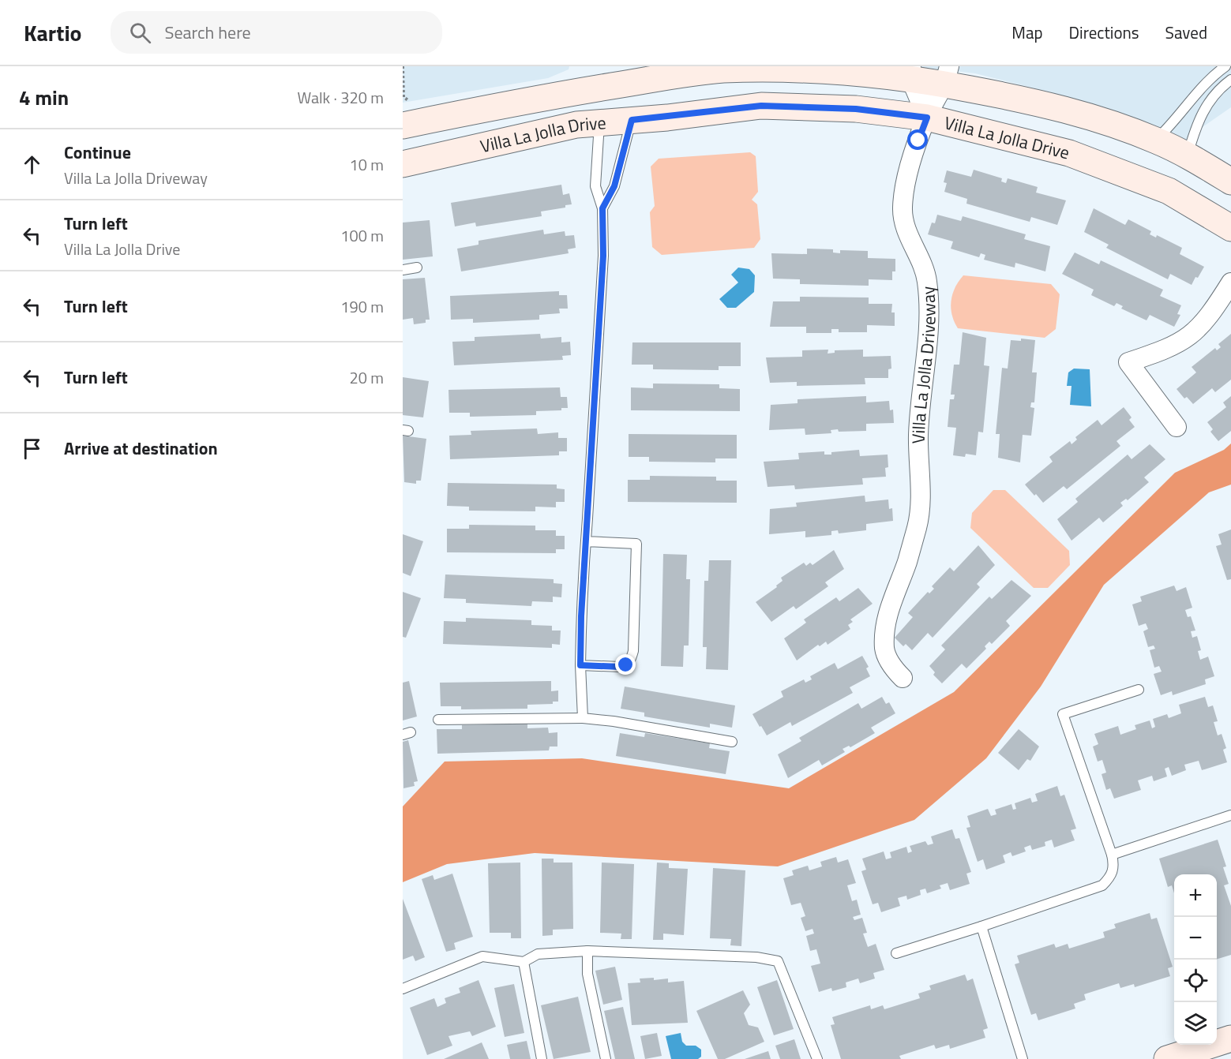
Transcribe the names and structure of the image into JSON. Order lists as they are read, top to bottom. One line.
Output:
{"streets":{"main road":["Villa La Jolla Drive"],"street":["Villa La Jolla Driveway"]},"crossings":[["Villa La Jolla Drive","Villa La Jolla Driveway"]],"page":{"header":"Kartio","search":"Search here","nav":["Map","Directions","Saved"],"heading":["4 min","Walk · 320 m"],"list":[["Continue","Villa La Jolla Driveway","10 m"],["Turn left","Villa La Jolla Drive","100 m"],["Turn left","190 m"],["Turn left","20 m"],"Arrive at destination"],"map_buttons":["+","−"]}}
